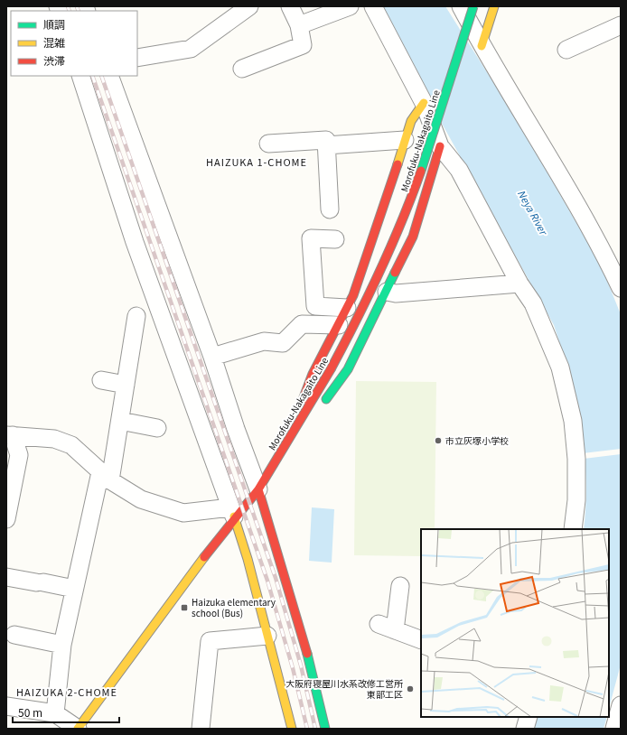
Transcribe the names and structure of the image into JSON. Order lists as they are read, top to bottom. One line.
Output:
{"streets":{"street":["Morofuku-Nakagaito Line"]},"districts":["HAIZUKA 1-CHOME","HAIZUKA 2-CHOME"],"water":["Neya River"],"places":{"other":["市立灰塚小学校","大阪府寝屋川水系改修工営所 東部工区"],"transit":["Haizuka elementary school (Bus)"]},"legend":["順調","混雑","渋滞"],"scale_bar":"50 m"}
